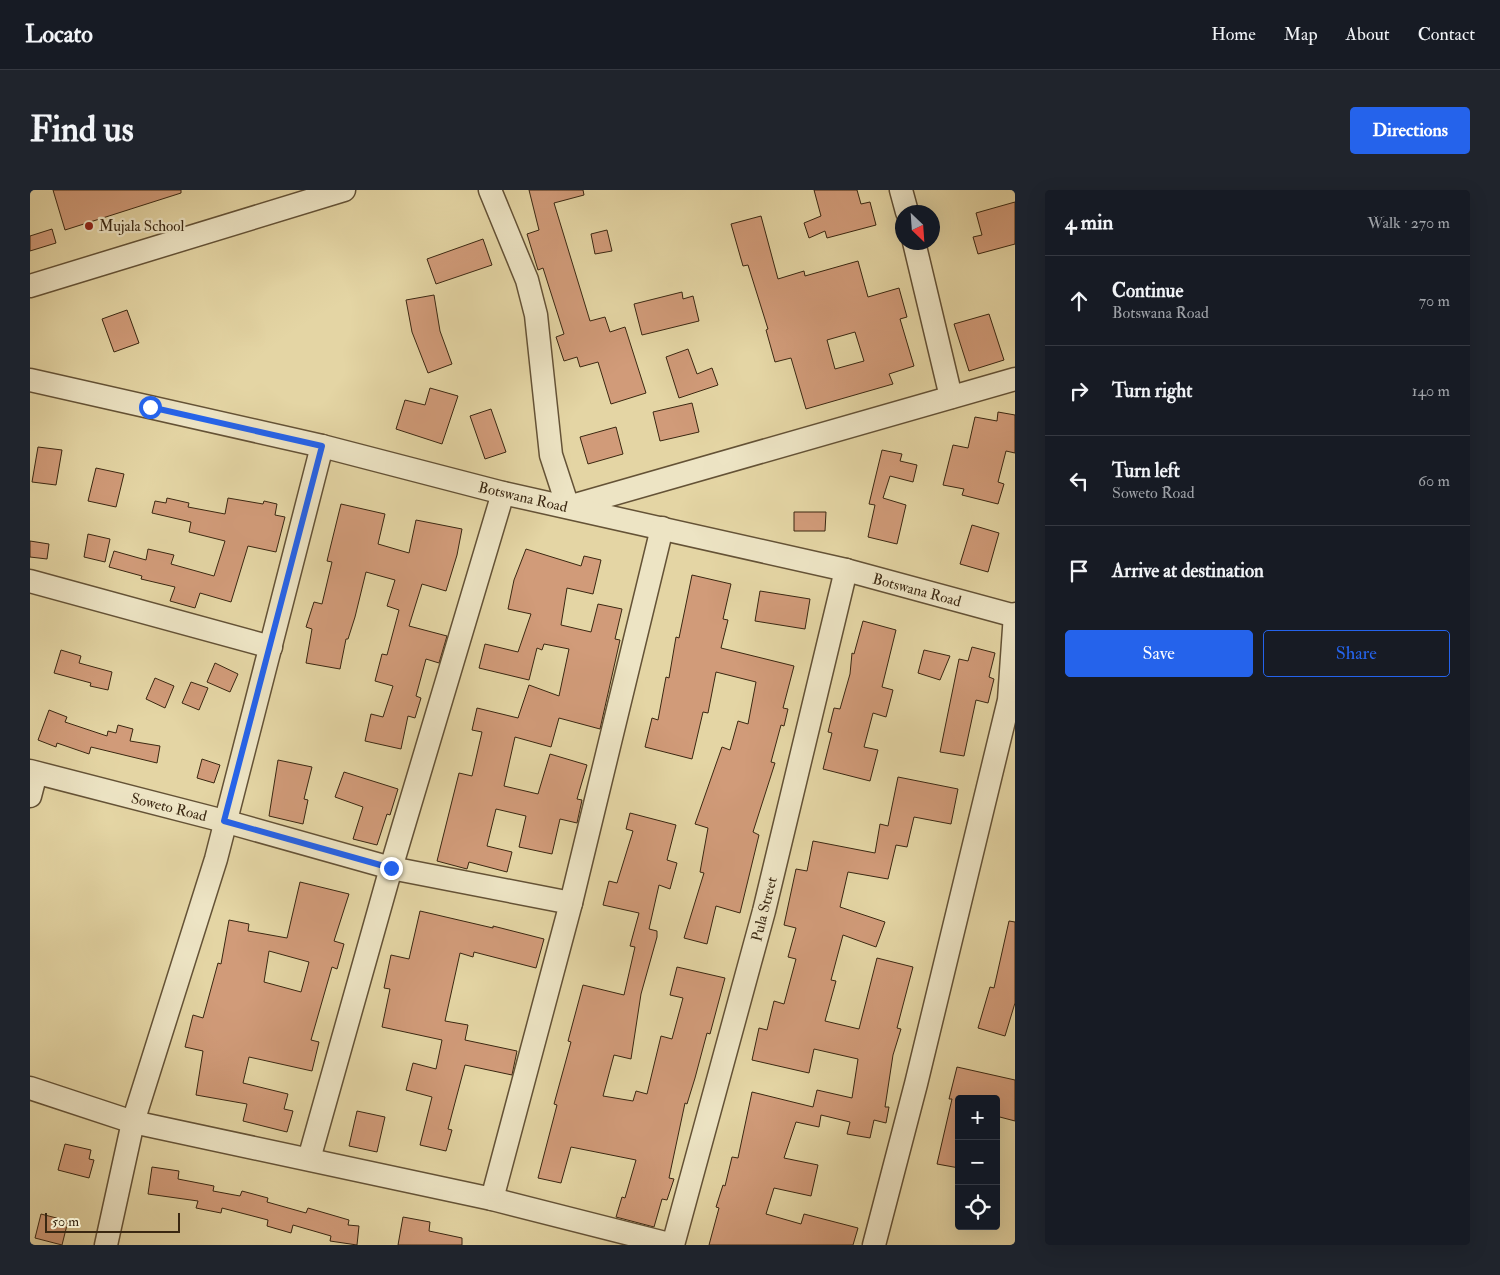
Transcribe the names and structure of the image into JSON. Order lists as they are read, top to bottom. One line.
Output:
{"streets":{"street":["Botswana Road","Soweto Road","Pula Street"]},"crossings":[["Botswana Road","Pula Street"]],"places":["Mujala School"],"scale_bar":"50 m","north":"bottom right","page":{"header":"Locato","nav":["Home","Map","About","Contact"],"buttons":["Directions",["Save","Share"]],"title":"Find us","heading":["4 min","Walk · 270 m"],"list":[["Continue","Botswana Road","70 m"],["Turn right","140 m"],["Turn left","Soweto Road","60 m"],"Arrive at destination"],"map_buttons":["+","−"],"scale":"50 m"}}
